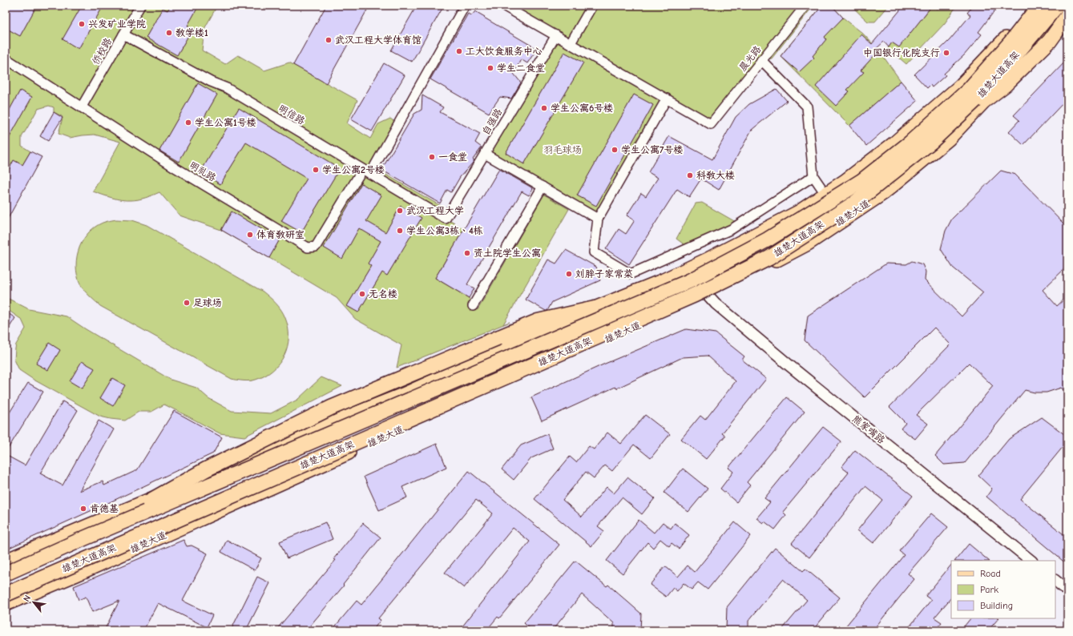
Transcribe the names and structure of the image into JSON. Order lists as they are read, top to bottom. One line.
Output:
{"streets":{"highway":["雄楚大道高架"],"main road":["雄楚大道"],"street":["侨校路","晨光路","明信路","自强路","明礼路","熊家嘴路"]},"crossings":[["侨校路","明信路"],["侨校路","明礼路"],["明信路","自强路"],["明信路","明礼路"],["雄楚大道","熊家嘴路"]],"parks":["羽毛球场"],"places":["兴发矿业学院","教学楼1","武汉工程大学体育馆","工大饮食服务中心","中国银行化院支行","学生二食堂","学生公寓6号楼","学生公寓1号楼","学生公寓7号楼","一食堂","学生公寓2号楼","科教大楼","武汉工程大学","学生公寓3栋、4栋","体育教研室","资土院学生公寓","刘胖子家常菜","无名楼","足球场","肯德基"],"legend":["Road","Park","Building"],"north":"top left"}
